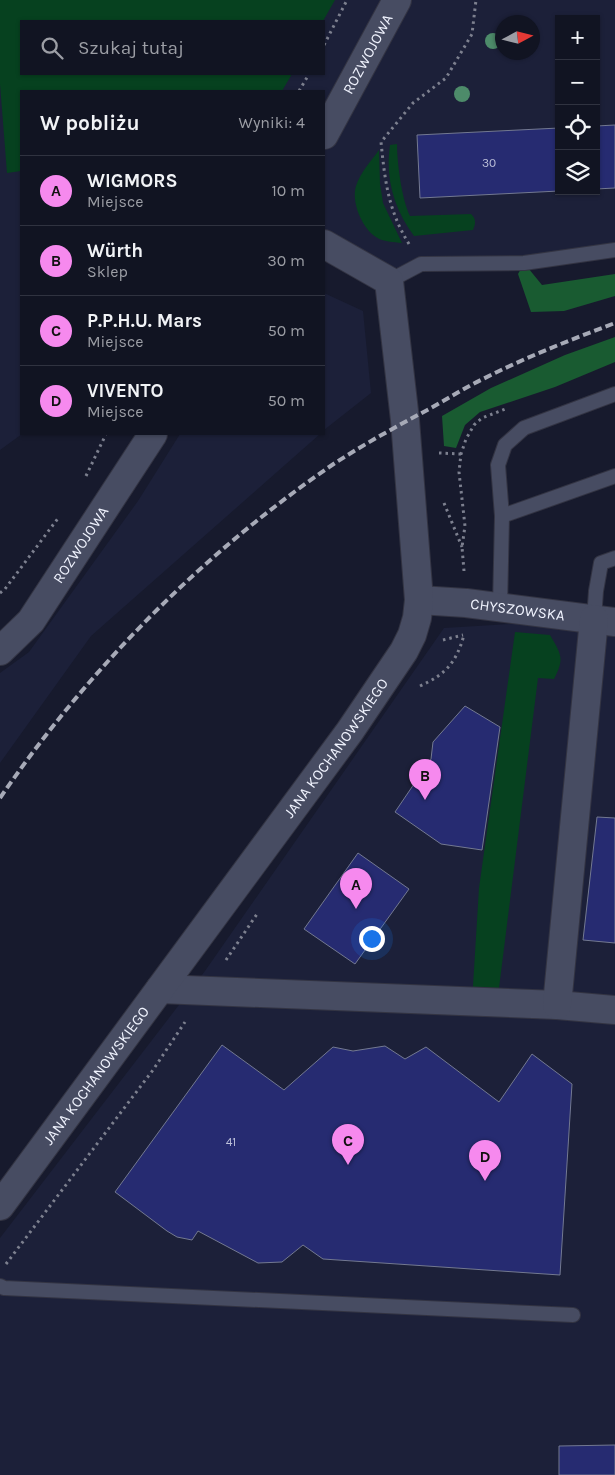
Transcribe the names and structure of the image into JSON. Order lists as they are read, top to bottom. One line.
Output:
{"streets":{"street":["ROZWOJOWA","CHYSZOWSKA","JANA KOCHANOWSKIEGO"]},"crossings":[["CHYSZOWSKA","JANA KOCHANOWSKIEGO"]],"house_numbers":["30","41"],"north":"right","page":{"map_buttons":["+","−"],"search":"Szukaj tutaj","heading":["W pobliżu","Wyniki: 4"],"list":[{"mark":"A","name":"WIGMORS","note":"Miejsce","value":"10 m"},{"mark":"B","name":"Würth","note":"Sklep","value":"30 m"},{"mark":"C","name":"P.P.H.U. Mars","note":"Miejsce","value":"50 m"},{"mark":"D","name":"VIVENTO","note":"Miejsce","value":"50 m"}],"pins":["B","A","C","D"]}}
